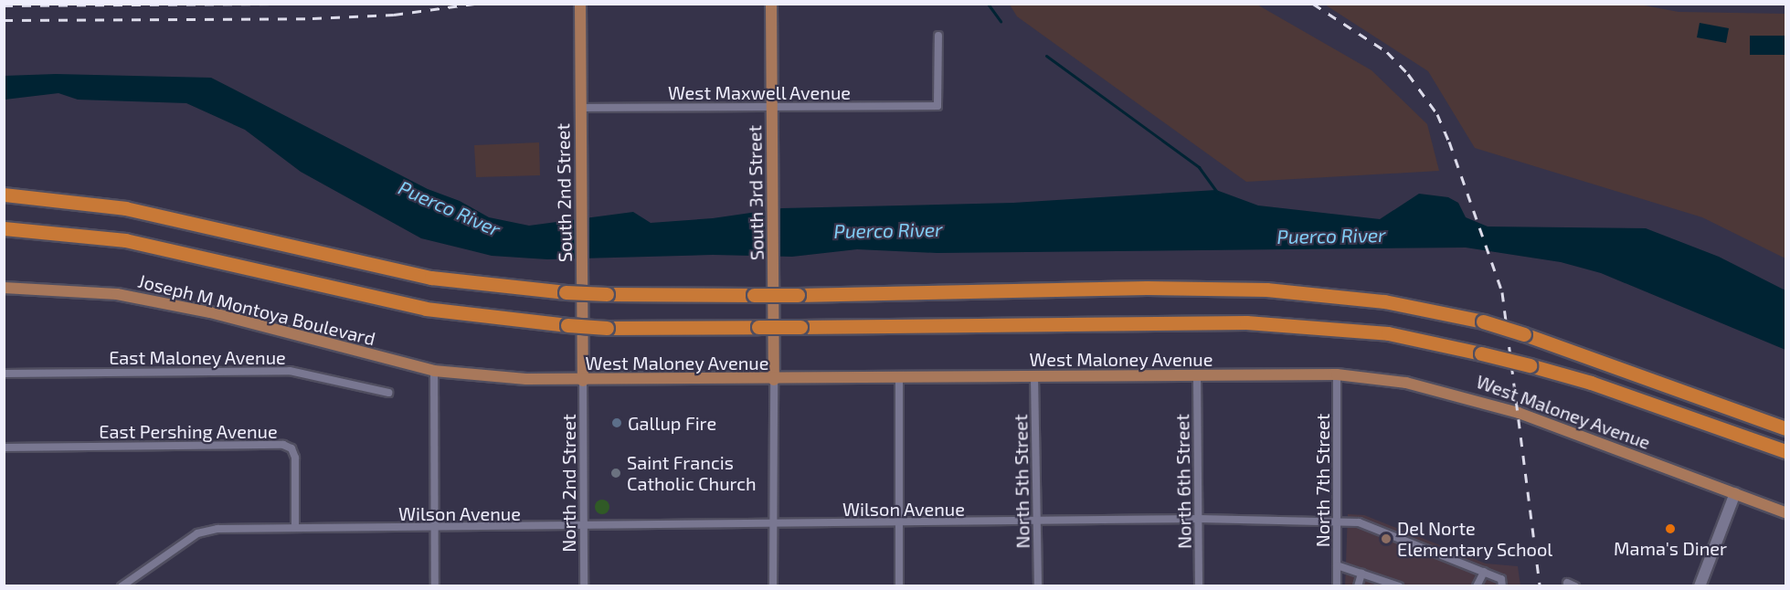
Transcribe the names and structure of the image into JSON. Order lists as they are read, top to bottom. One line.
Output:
{"streets":{"main road":["South 2nd Street","South 3rd Street","Joseph M Montoya Boulevard","West Maloney Avenue"],"street":["West Maxwell Avenue","East Maloney Avenue","East Pershing Avenue","North 7th Street","North 5th Street","North 6th Street","North 2nd Street","Wilson Avenue"]},"crossings":[["West Maxwell Avenue","South 2nd Street"],["West Maxwell Avenue","South 3rd Street"],["South 2nd Street","West Maloney Avenue"],["South 2nd Street","North 2nd Street"],["South 3rd Street","West Maloney Avenue"],["Joseph M Montoya Boulevard","West Maloney Avenue"],["West Maloney Avenue","North 7th Street"],["West Maloney Avenue","North 5th Street"],["West Maloney Avenue","North 6th Street"],["West Maloney Avenue","North 2nd Street"],["East Pershing Avenue","Wilson Avenue"],["North 7th Street","Wilson Avenue"],["North 5th Street","Wilson Avenue"],["North 6th Street","Wilson Avenue"],["North 2nd Street","Wilson Avenue"]],"water":["Puerco River"],"places":["Gallup Fire","Saint Francis Catholic Church","Mama's Diner","Del Norte Elementary School"]}
